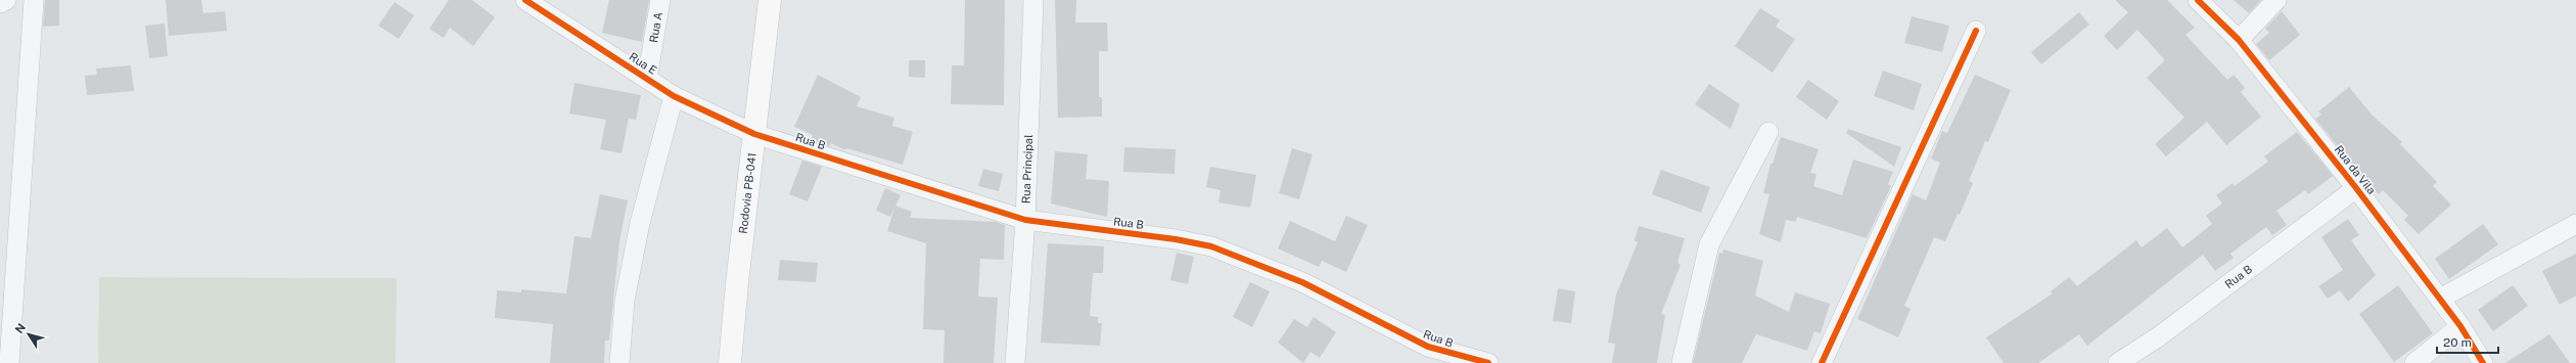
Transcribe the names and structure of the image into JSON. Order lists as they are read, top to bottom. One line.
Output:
{"streets":{"main road":["Rodovia PB-041"],"street":["Rua A","Rua E","Rua B","Rua Principal","Rua da Vila"]},"crossings":[["Rua A","Rua E"],["Rua E","Rua B"],["Rua E","Rodovia PB-041"],["Rua B","Rua Principal"],["Rua B","Rua da Vila"],["Rua B","Rodovia PB-041"]],"scale_bar":"20 m","north":"top left"}
